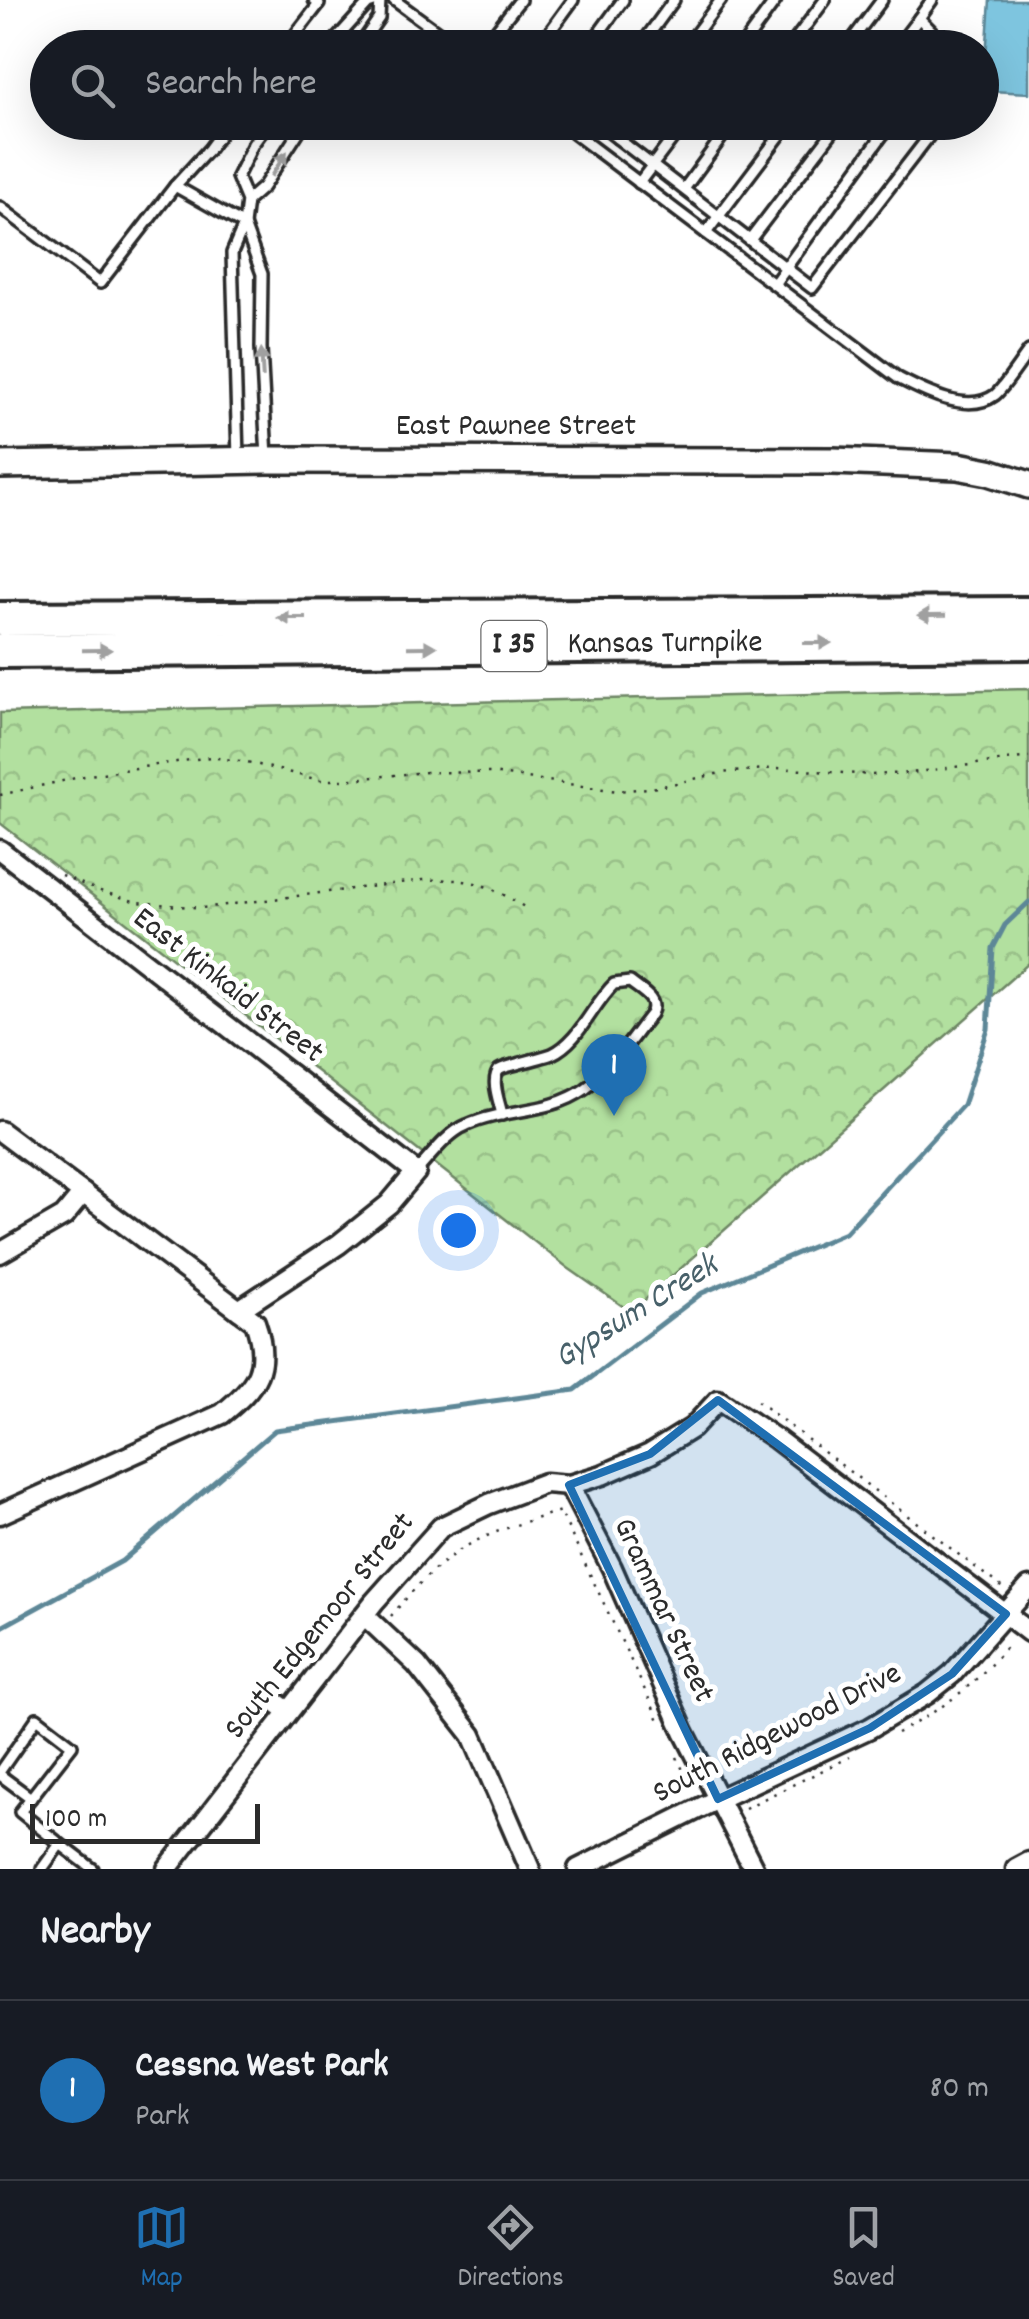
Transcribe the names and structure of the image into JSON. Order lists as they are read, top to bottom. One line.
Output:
{"streets":{"highway":["Kansas Turnpike","I 35"],"main road":["East Pawnee Street"],"street":["East Kinkaid Street","Grammar Street","South Edgemoor Street","South Ridgewood Drive"]},"crossings":[["Grammar Street","South Edgemoor Street"],["Grammar Street","South Ridgewood Drive"],["South Edgemoor Street","South Ridgewood Drive"]],"water":["Gypsum Creek"],"scale_bar":"100 m","page":{"search":"Search here","pins":"1","scale":"100 m","heading":"Nearby","list":[{"mark":"1","name":"Cessna West Park","note":"Park","value":"80 m"}],"nav":["Map","Directions","Saved"]}}
